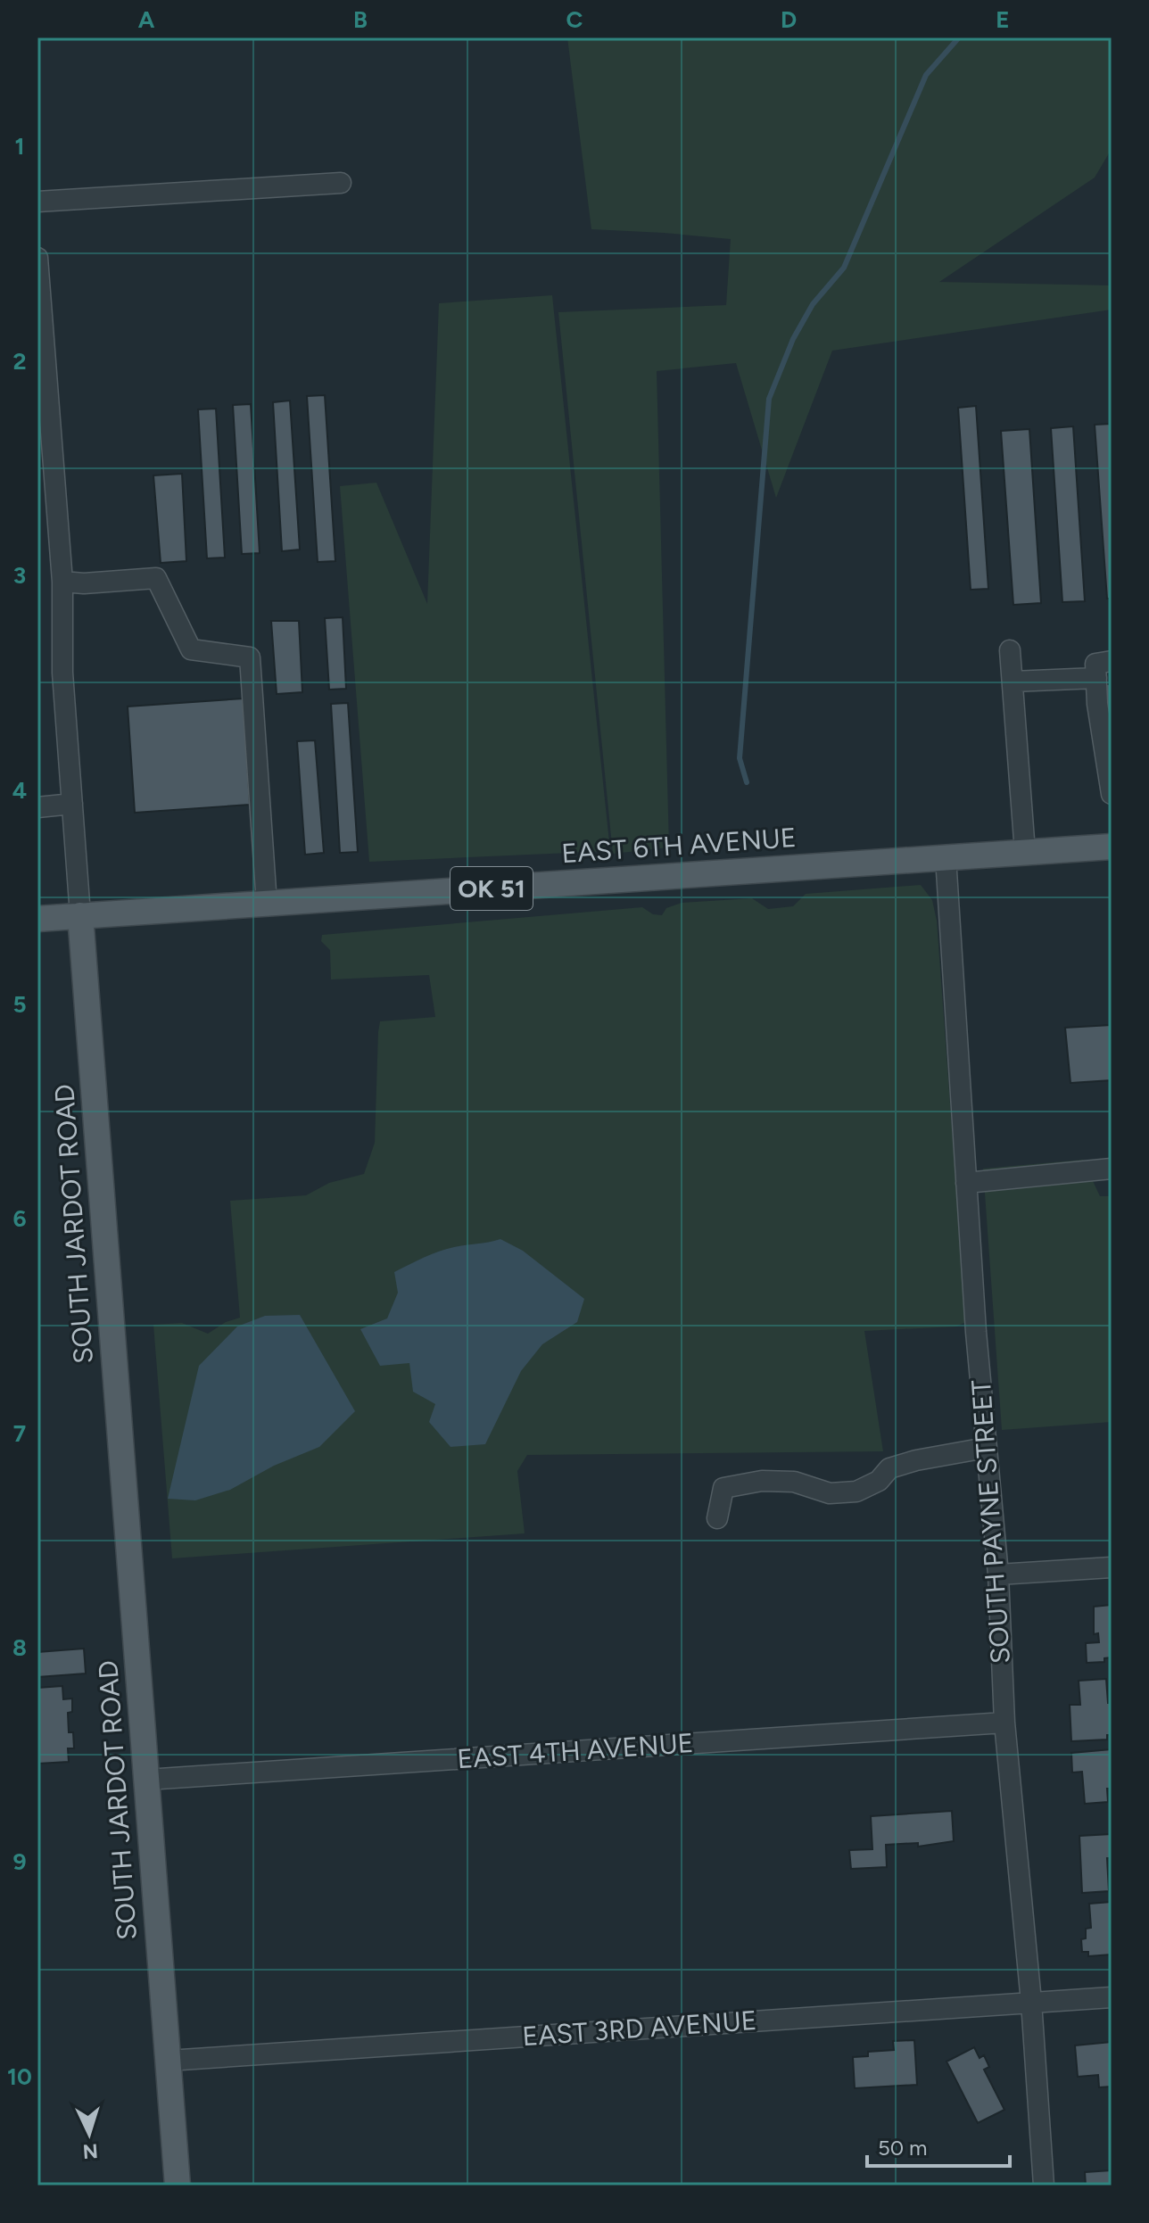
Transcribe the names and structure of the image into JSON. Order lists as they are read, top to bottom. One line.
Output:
{"streets":{"main road":["EAST 6TH AVENUE","OK 51","SOUTH JARDOT ROAD"],"street":["SOUTH PAYNE STREET","EAST 4TH AVENUE","EAST 3RD AVENUE"]},"crossings":[["EAST 6TH AVENUE","SOUTH JARDOT ROAD"],["EAST 6TH AVENUE","SOUTH PAYNE STREET"],["SOUTH JARDOT ROAD","EAST 4TH AVENUE"],["SOUTH JARDOT ROAD","EAST 3RD AVENUE"],["SOUTH PAYNE STREET","EAST 4TH AVENUE"],["SOUTH PAYNE STREET","EAST 3RD AVENUE"]],"scale_bar":"50 m","north":"bottom","grid":{"columns":["A","B","C","D","E"],"rows":["1","2","3","4","5","6","7","8","9","10"]}}
